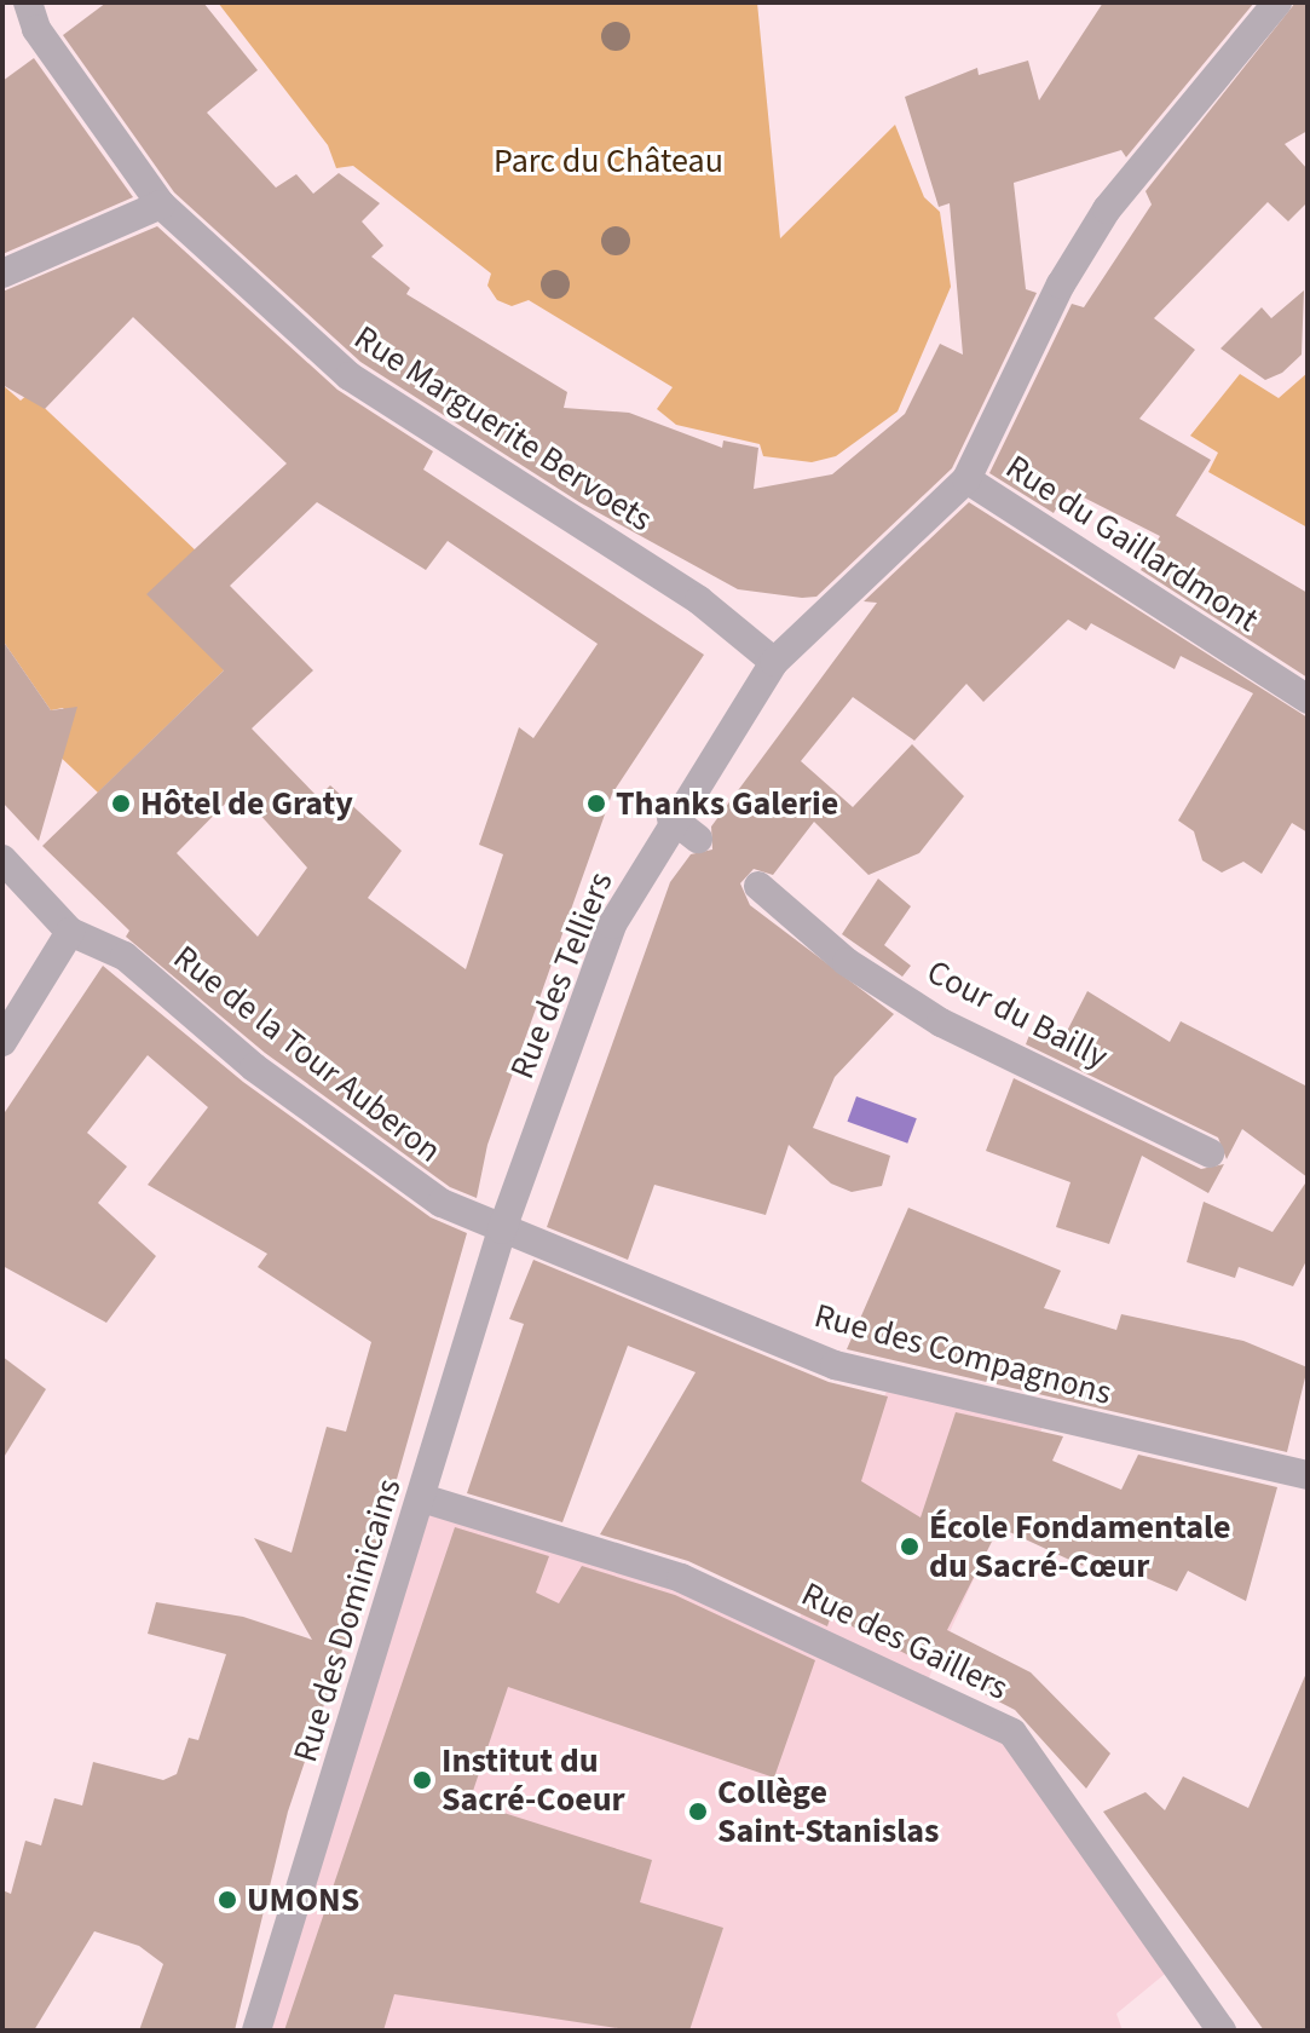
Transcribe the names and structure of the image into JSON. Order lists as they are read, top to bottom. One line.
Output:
{"streets":{"street":["Rue Marguerite Bervoets","Rue du Gaillardmont","Rue des Telliers","Cour du Bailly","Rue de la Tour Auberon","Rue des Compagnons","Rue des Dominicains","Rue des Gaillers"]},"crossings":[["Rue Marguerite Bervoets","Rue des Telliers"],["Rue du Gaillardmont","Rue des Telliers"],["Rue des Telliers","Rue de la Tour Auberon"],["Rue des Telliers","Rue des Compagnons"],["Rue des Telliers","Rue des Dominicains"],["Rue de la Tour Auberon","Rue des Compagnons"],["Rue de la Tour Auberon","Rue des Dominicains"],["Rue des Compagnons","Rue des Dominicains"],["Rue des Dominicains","Rue des Gaillers"]],"parks":["Parc du Château"],"places":["Hôtel de Graty","Thanks Galerie","École Fondamentale du Sacré-Cœur","Institut du Sacré-Coeur","Collège Saint-Stanislas","UMONS"]}
